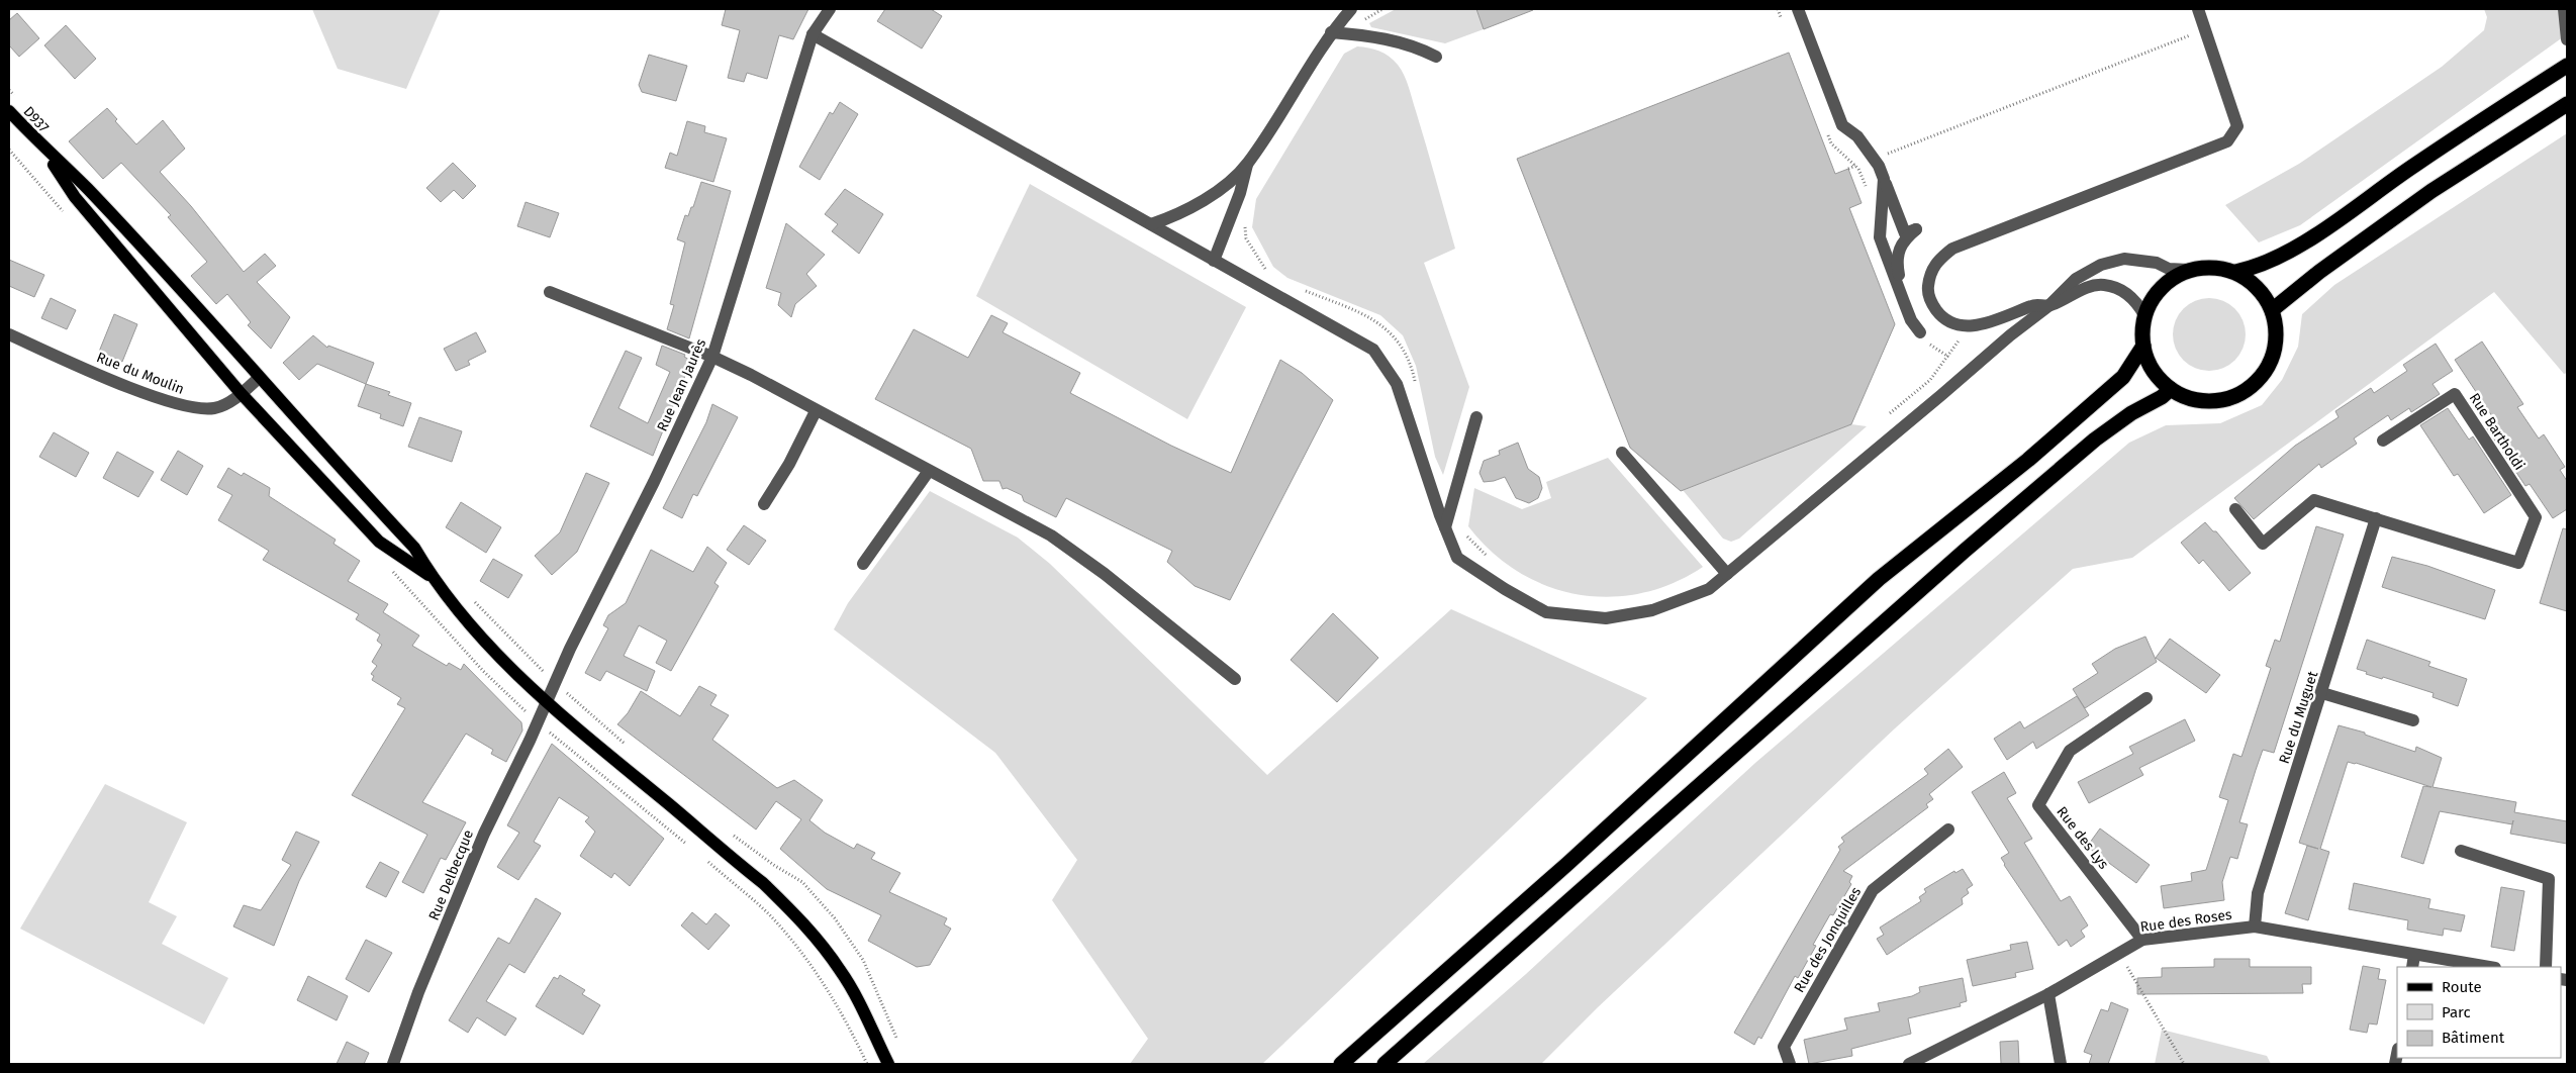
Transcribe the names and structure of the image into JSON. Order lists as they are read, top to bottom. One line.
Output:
{"streets":{"main road":["D937"],"street":["Rue du Moulin","Rue Jean Jaurès","Rue Bartholdi","Rue du Muguet","Rue des Lys","Rue Delbecque","Rue des Roses","Rue des Jonquilles"]},"crossings":[["Rue Jean Jaurès","Rue Delbecque"],["Rue Bartholdi","Rue du Muguet"],["Rue du Muguet","Rue des Roses"],["Rue des Lys","Rue des Roses"]],"legend":["Route","Parc","Bâtiment"]}
